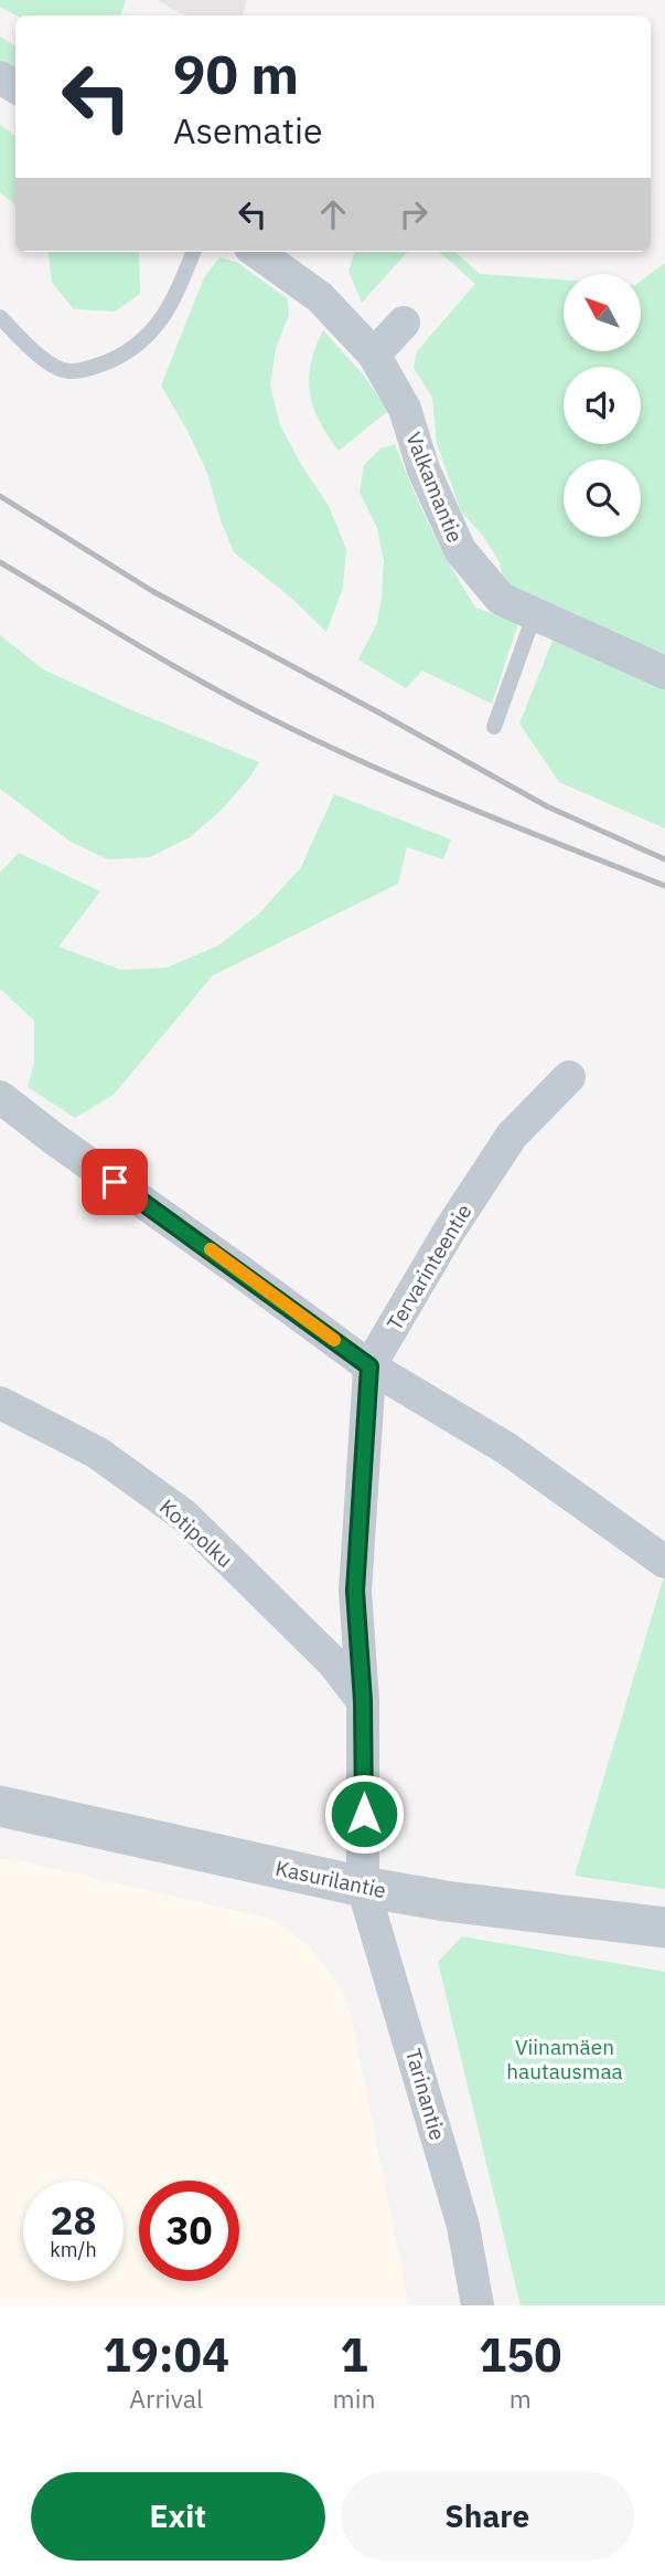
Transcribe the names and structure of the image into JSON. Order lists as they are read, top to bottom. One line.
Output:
{"streets":{"street":["Valkamantie","Tervarinteentie","Kotipolku","Kasurilantie","Tarinantie"]},"crossings":[["Tervarinteentie","Tarinantie"],["Kotipolku","Tarinantie"],["Kasurilantie","Tarinantie"]],"parks":["Viinamäen hautausmaa"],"north":"top left","page":{"turn":["90 m","Asematie"],"speed":"28 km/h","limit":"30","eta":["19:04","Arrival","1","min","150","m"],"buttons":["Exit","Share"]}}
